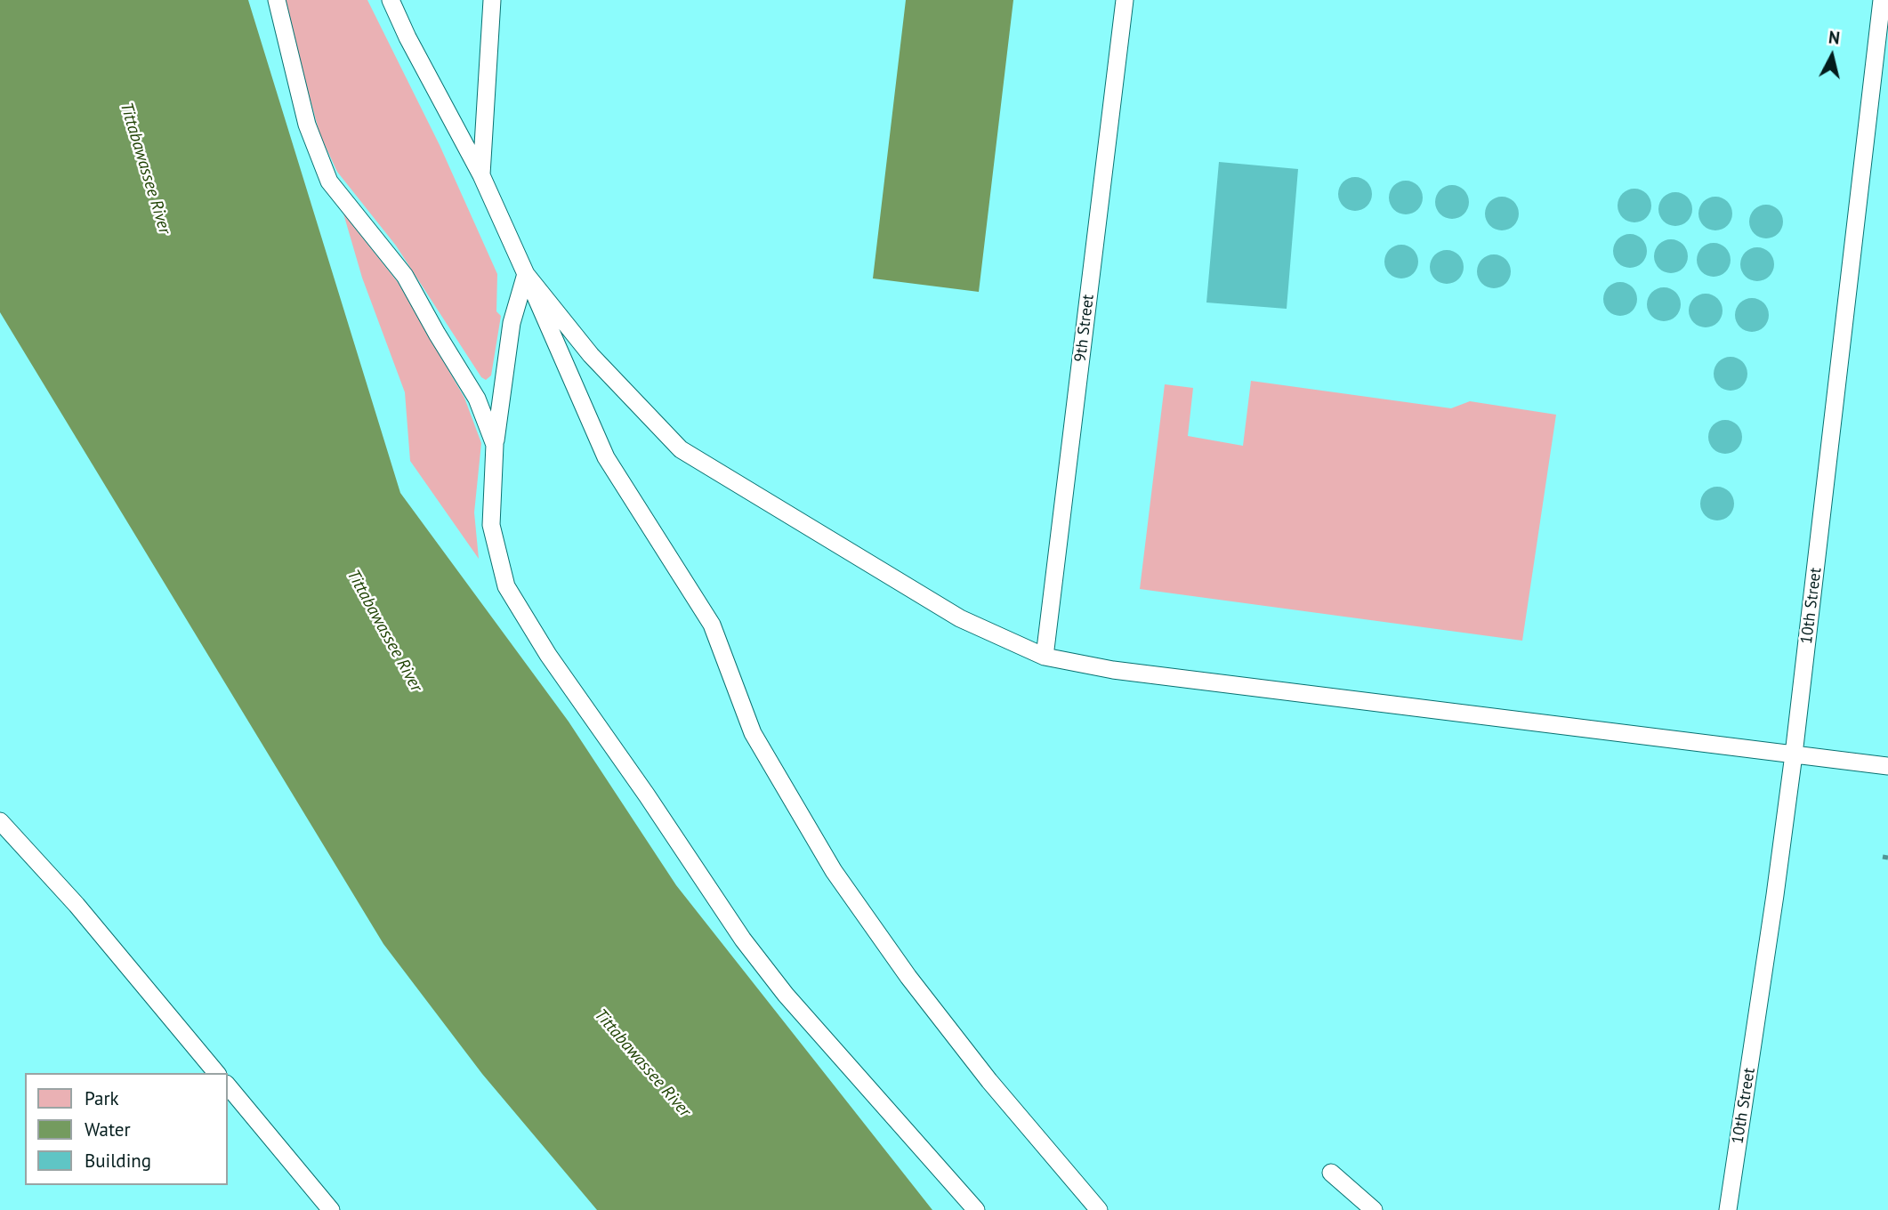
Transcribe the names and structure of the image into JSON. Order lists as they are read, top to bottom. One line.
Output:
{"streets":{"lane":["9th Street","10th Street"]},"water":["Tittabawassee River"],"legend":["Park","Water","Building"],"north":"top"}
